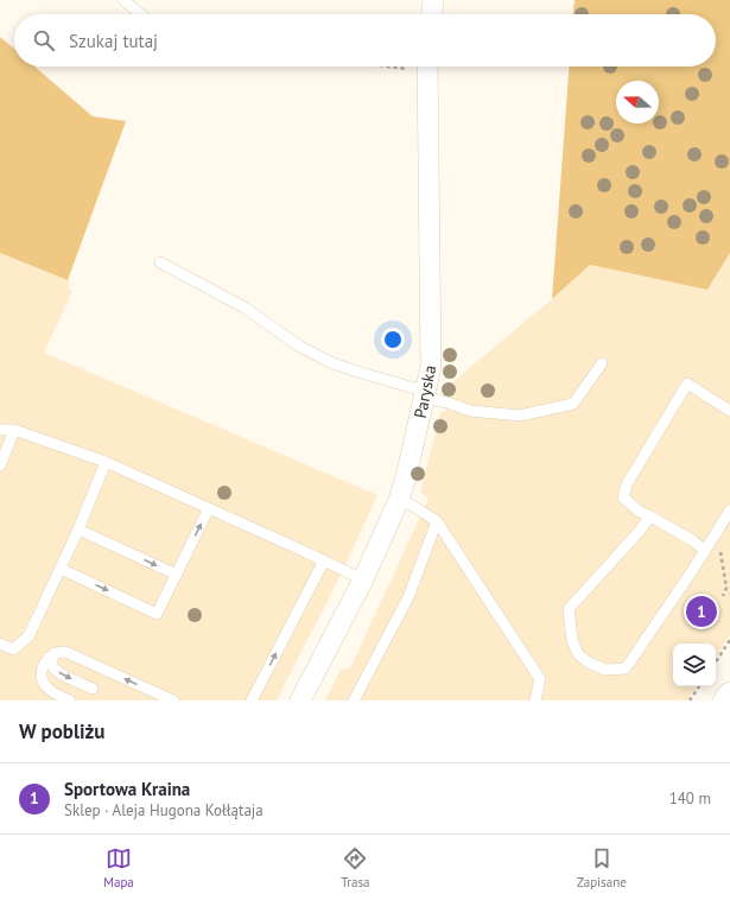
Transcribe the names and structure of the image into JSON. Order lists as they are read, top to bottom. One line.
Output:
{"streets":{"street":["Paryska"]},"north":"left","page":{"search":"Szukaj tutaj","pins":"1","heading":"W pobliżu","list":[{"mark":"1","name":"Sportowa Kraina","note":"Sklep · Aleja Hugona Kołłątaja","value":"140 m"}],"nav":["Mapa","Trasa","Zapisane"]}}
